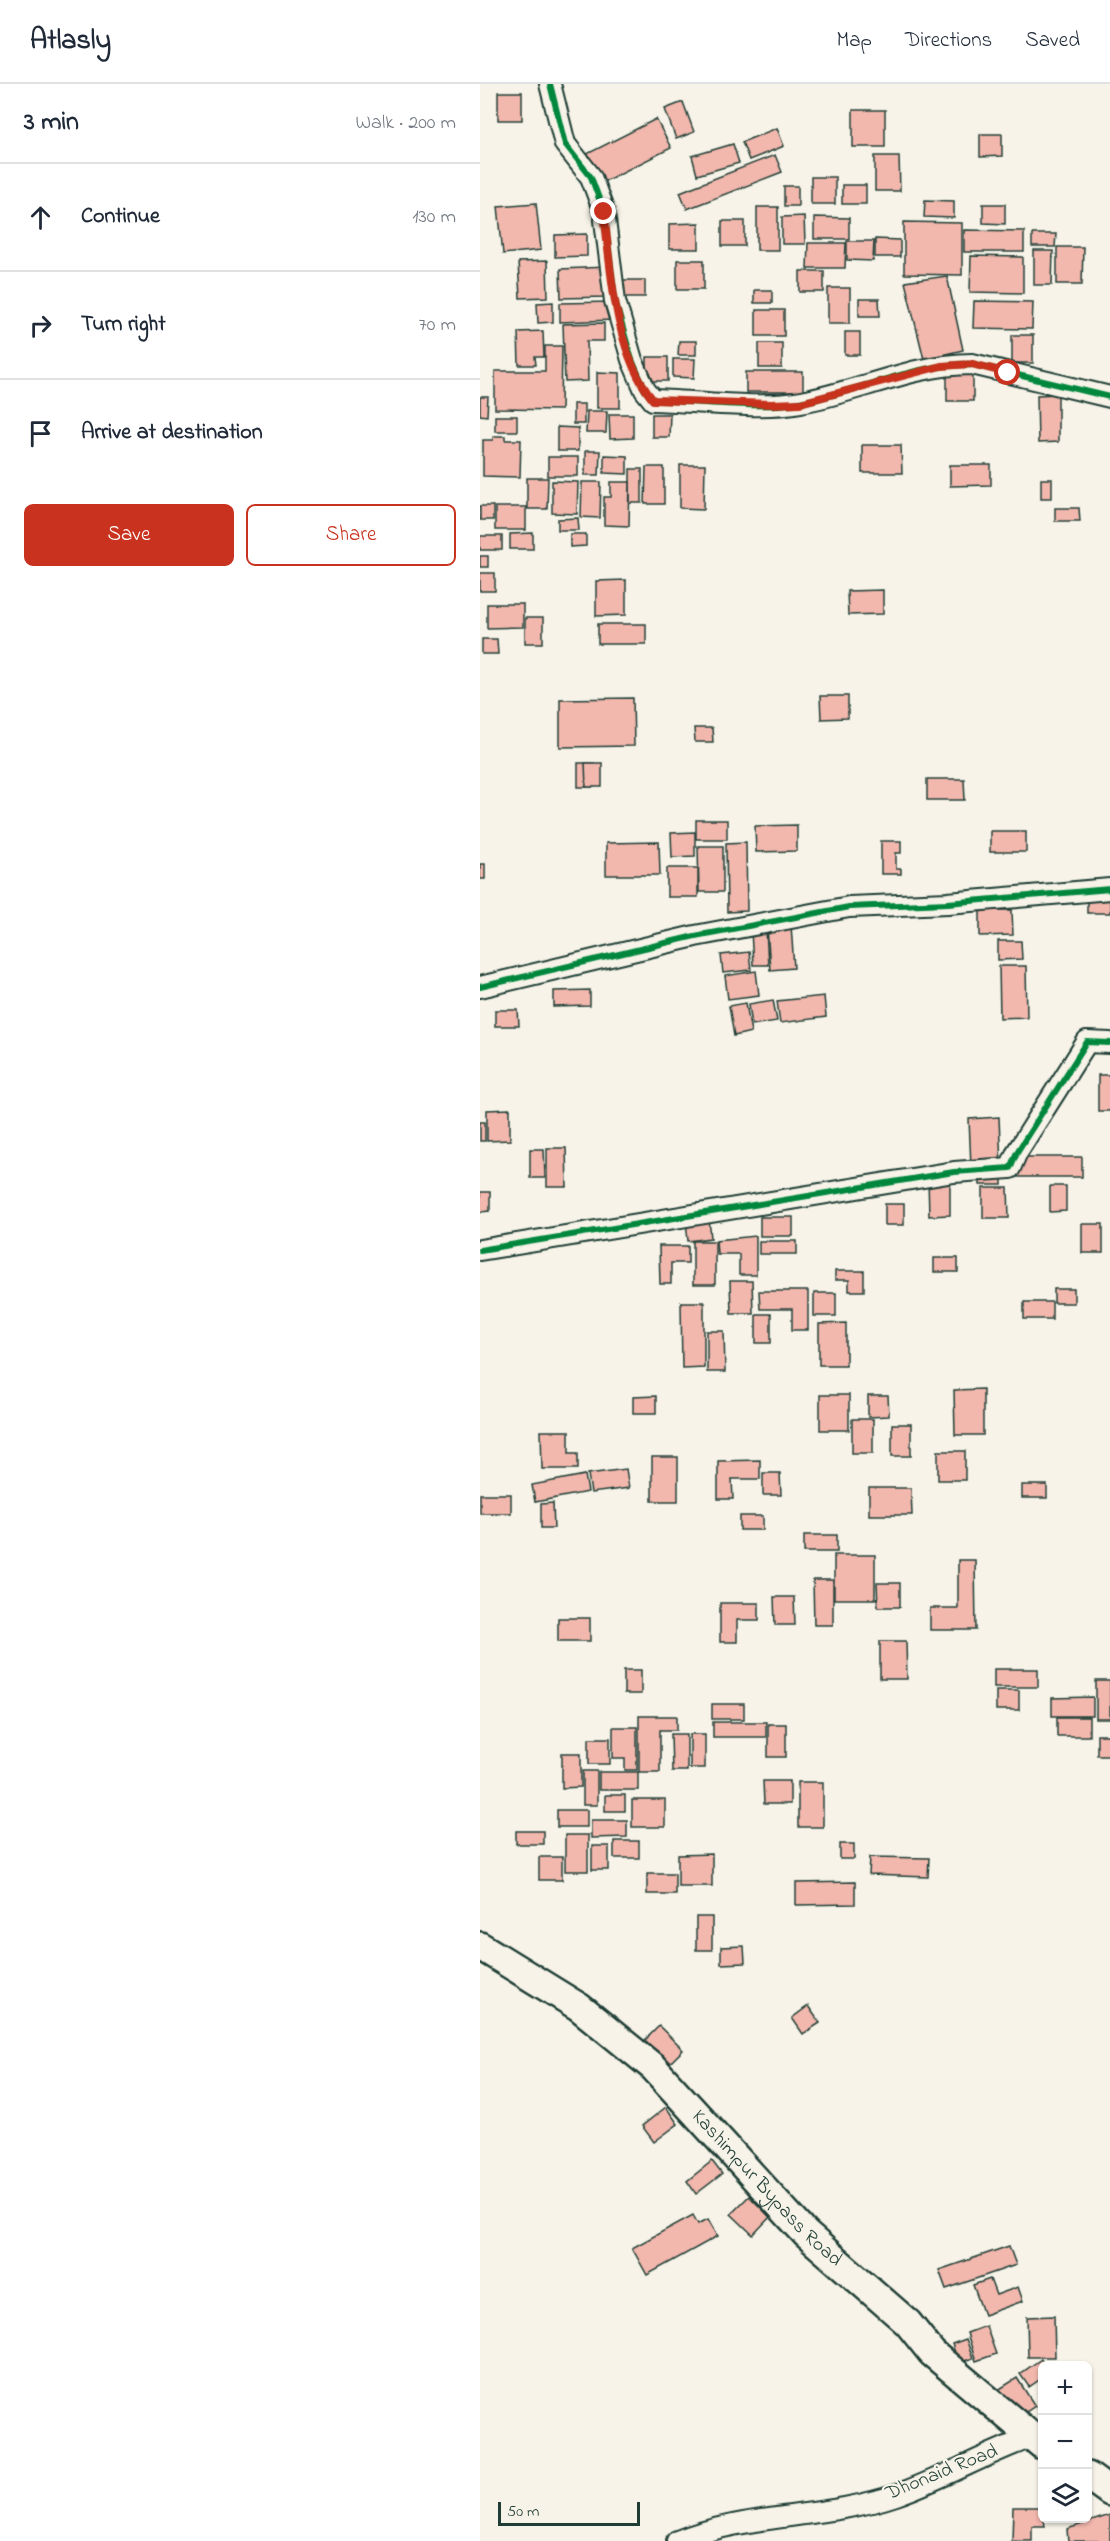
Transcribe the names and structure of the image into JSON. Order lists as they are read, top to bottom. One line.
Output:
{"streets":{"main road":["Kashimpur Bypass Road"],"street":["Dhonaid Road"]},"crossings":[["Kashimpur Bypass Road","Dhonaid Road"]],"scale_bar":"50 m","page":{"header":"Atlasly","nav":["Map","Directions","Saved"],"heading":["3 min","Walk · 200 m"],"list":[["Continue","130 m"],["Turn right","70 m"],"Arrive at destination"],"buttons":["Save","Share"],"map_buttons":["+","−"],"scale":"50 m"}}
